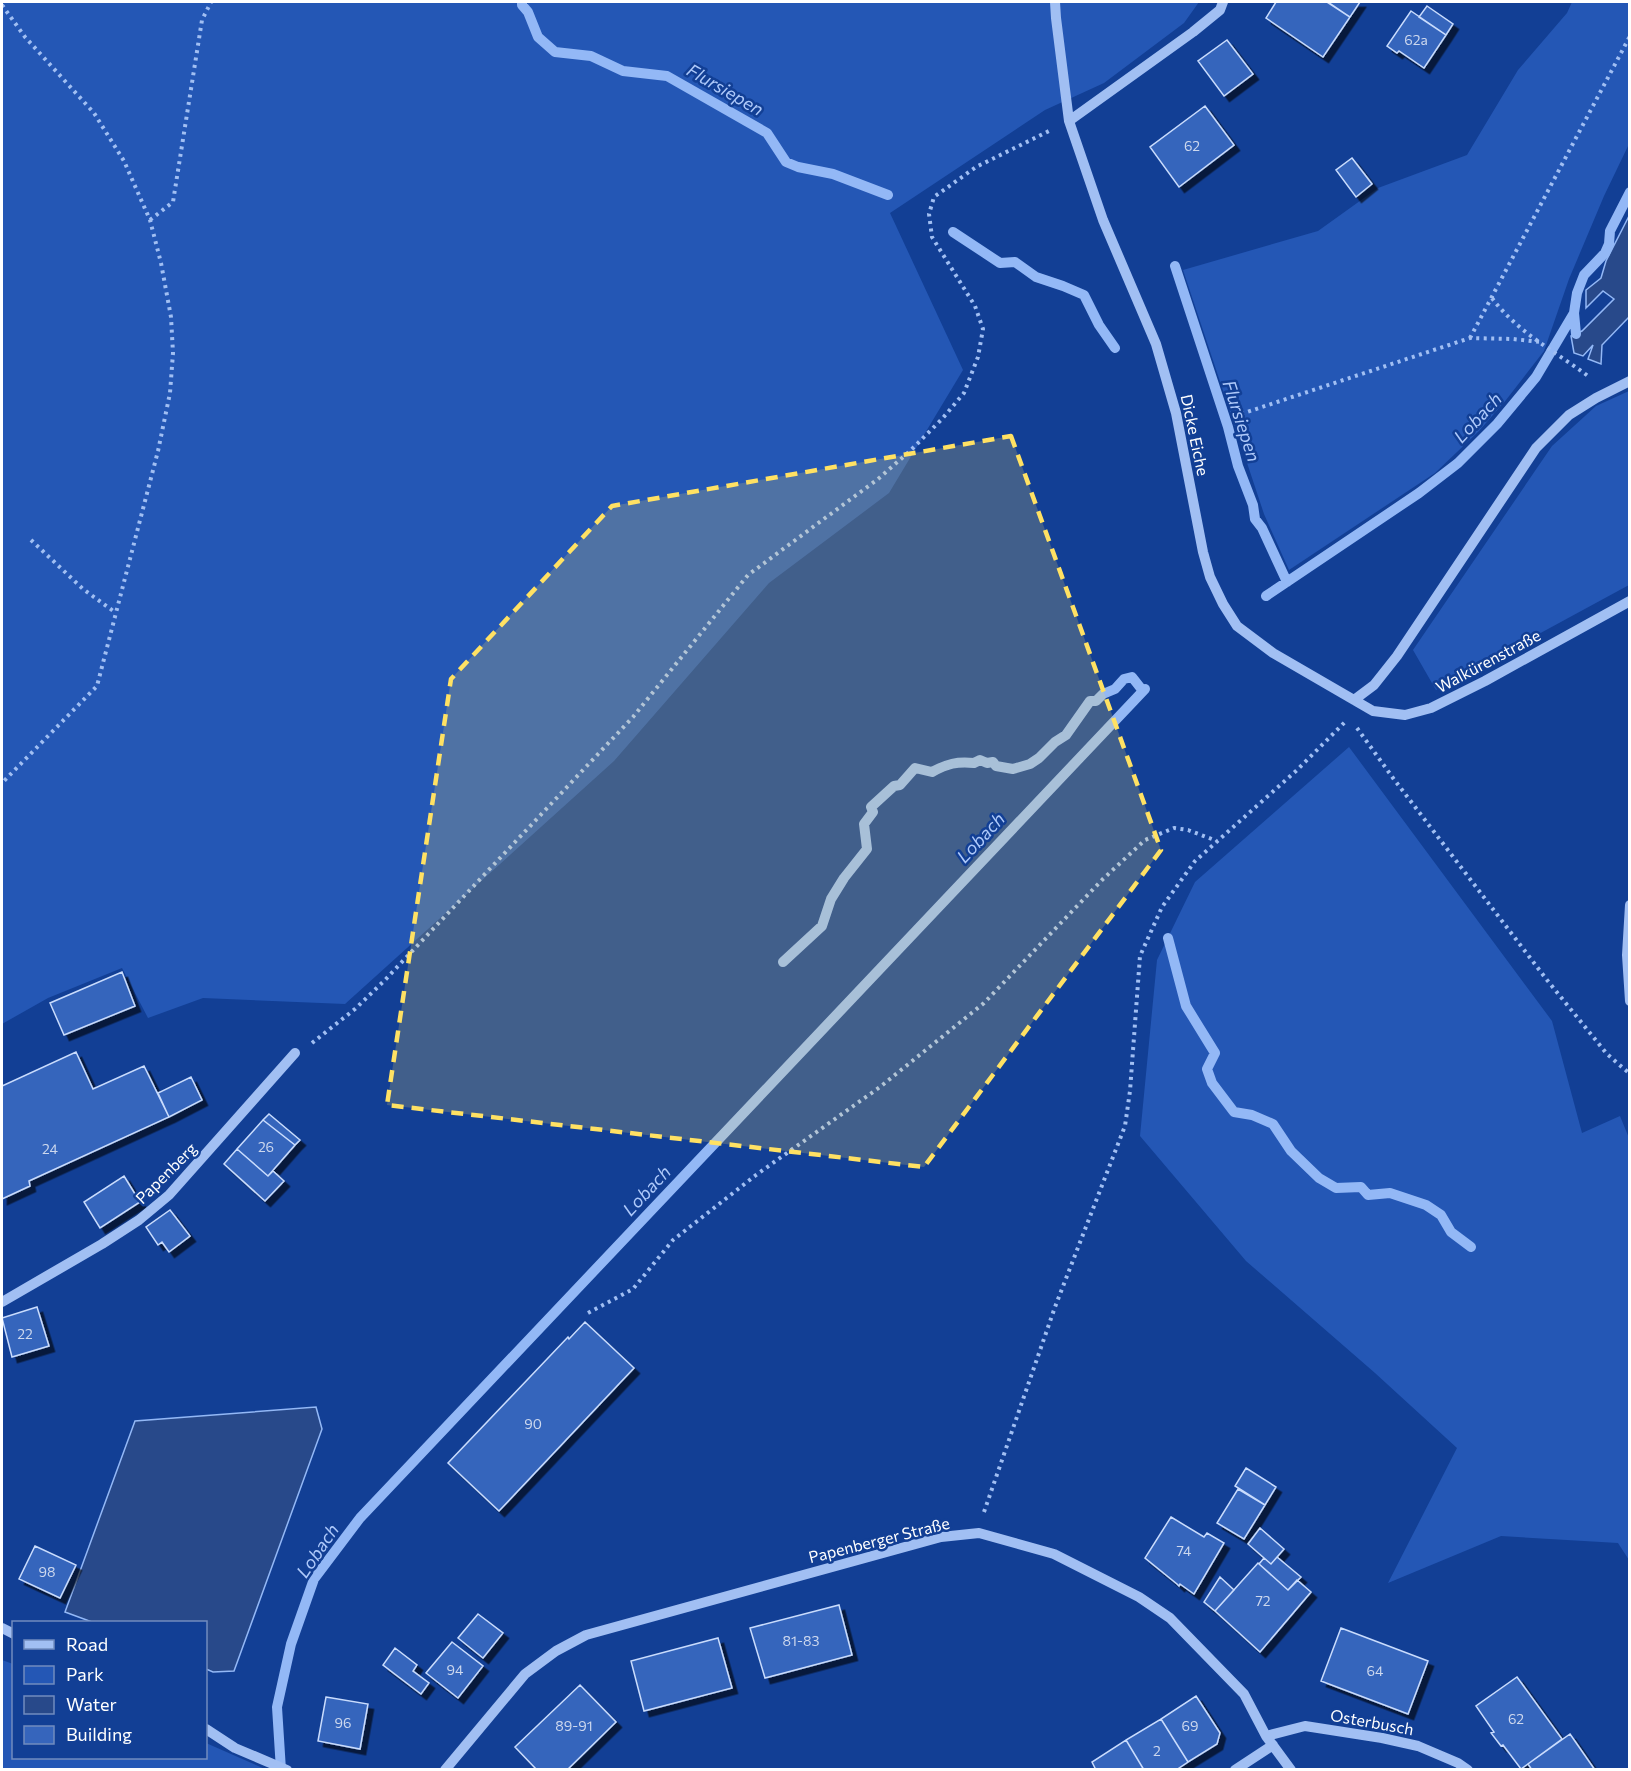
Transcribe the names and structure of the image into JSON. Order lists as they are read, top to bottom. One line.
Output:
{"streets":{"street":["Dicke Eiche","Walkürenstraße","Papenberg","Papenberger Straße","Osterbusch"]},"crossings":[["Dicke Eiche","Walkürenstraße"],["Papenberger Straße","Osterbusch"]],"water":["Flursiepen","Lobach"],"house_numbers":["62a","62","26","24","22","90","74","98","72","81-83","94","64","62","96","89-91","69","2"],"legend":["Road","Park","Water","Building"]}
